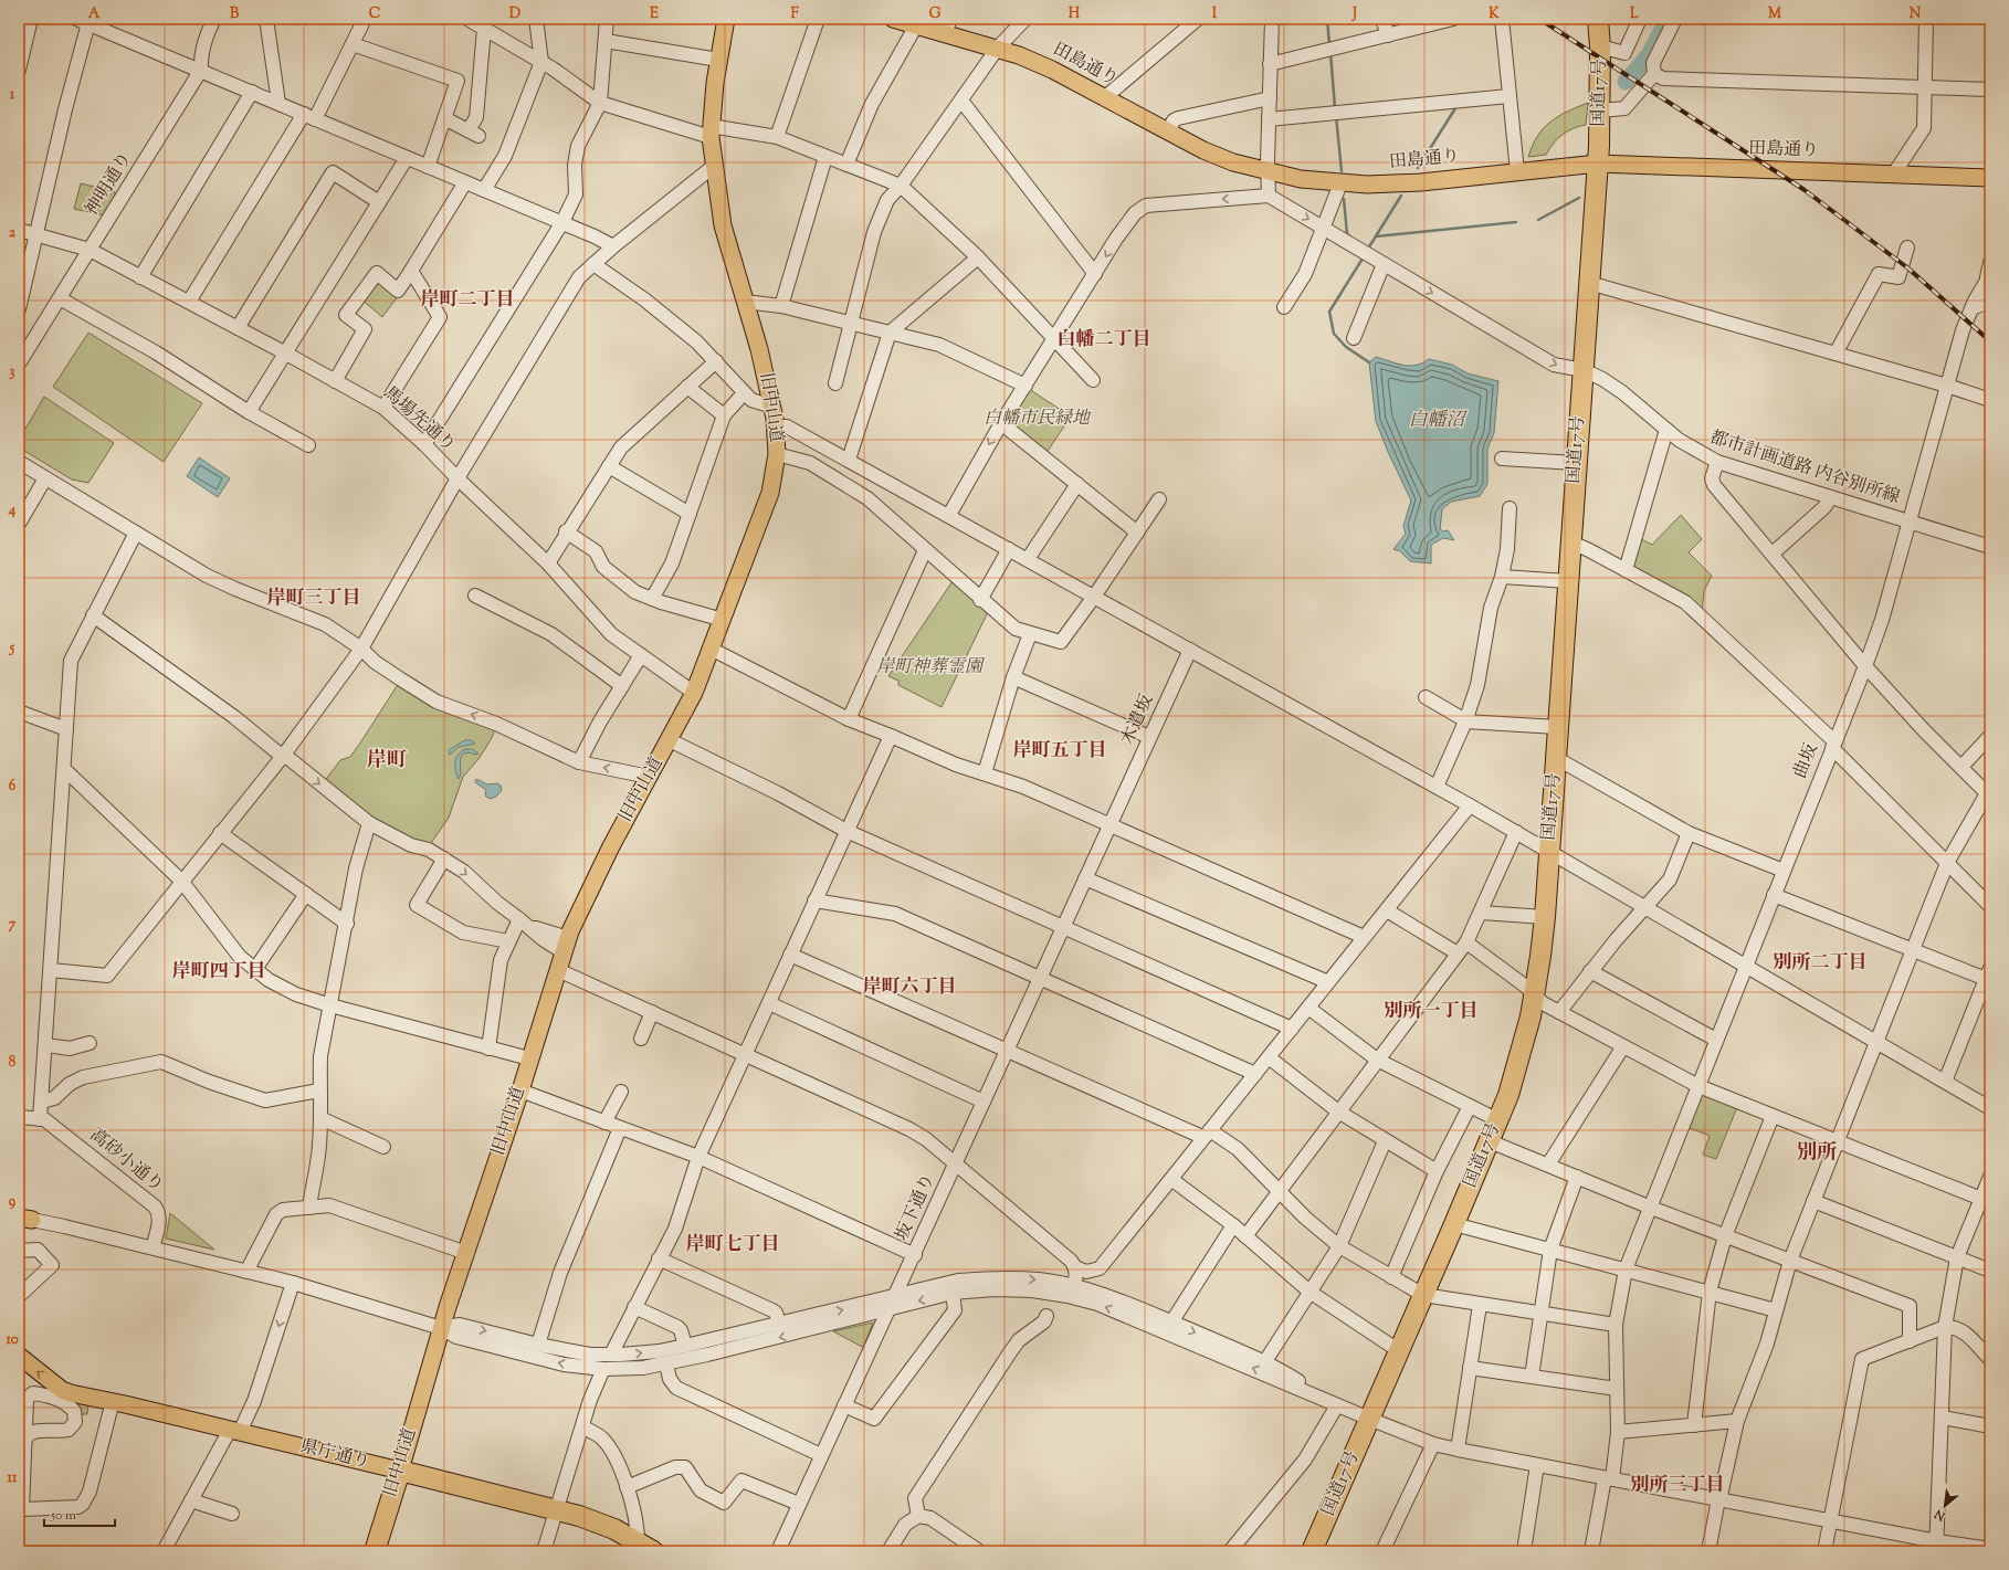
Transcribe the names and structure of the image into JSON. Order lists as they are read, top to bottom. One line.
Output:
{"streets":{"highway":["国道17号","旧中山道","県庁通り"],"main road":["田島通り"],"street":["神明通り","馬場先通り","都市計画道路 内谷別所線","木遣坂","曲坂","高砂小通り","坂下通り"]},"crossings":[["田島通り","国道17号"],["国道17号","都市計画道路 内谷別所線"],["神明通り","馬場先通り"],["旧中山道","馬場先通り"],["旧中山道","県庁通り"],["都市計画道路 内谷別所線","曲坂"],["木遣坂","坂下通り"]],"one_way":["都市計画道路 内谷別所線"],"districts":["岸町二丁目","白幡二丁目","岸町三丁目","岸町五丁目","岸町","別所二丁目","岸町四丁目","岸町六丁目","別所一丁目","別所","岸町七丁目","別所三丁目"],"water":["白幡沼"],"parks":["白幡市民緑地","岸町神葬霊園"],"scale_bar":"50 m","north":"bottom left","grid":{"columns":["A","B","C","D","E","F","G","H","I","J","K","L","M","N"],"rows":["1","2","3","4","5","6","7","8","9","10","11"]}}
